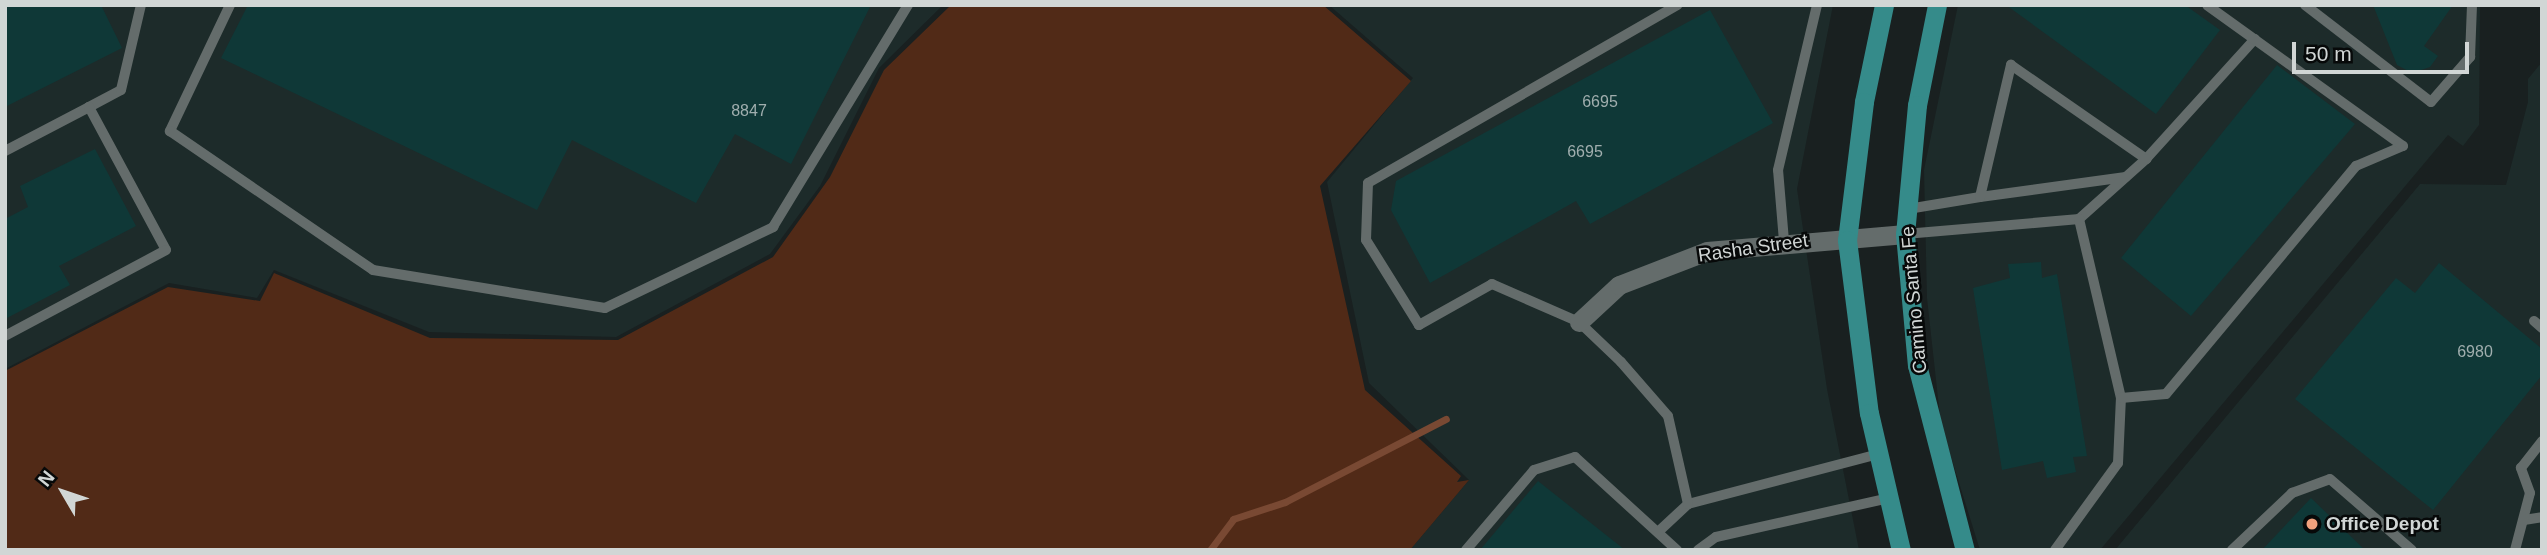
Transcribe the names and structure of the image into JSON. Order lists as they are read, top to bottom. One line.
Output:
{"streets":{"main road":["Camino Santa Fe"],"street":["Rasha Street"]},"crossings":[["Rasha Street","Camino Santa Fe"]],"places":["Office Depot"],"house_numbers":["6695","8847","6695","6980"],"scale_bar":"50 m","north":"top left"}
